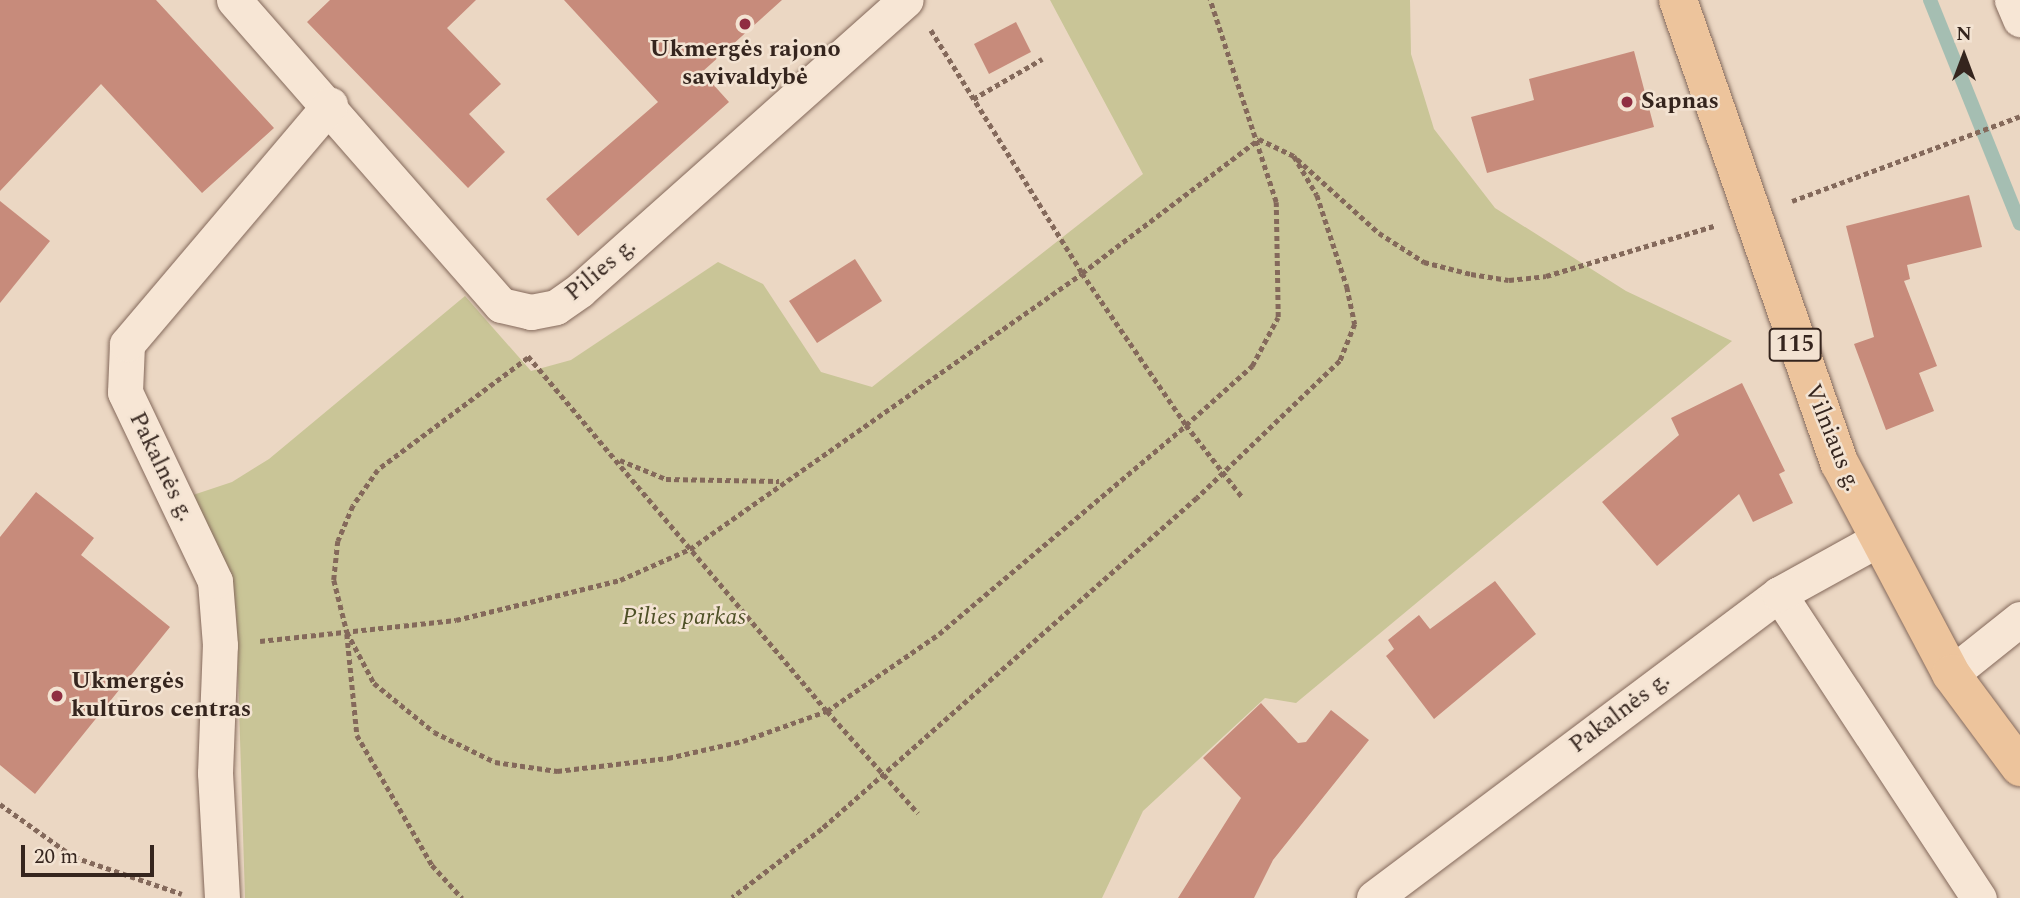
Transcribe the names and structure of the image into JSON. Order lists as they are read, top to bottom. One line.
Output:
{"streets":{"main road":["115","Vilniaus g."],"street":["Pilies g.","Pakalnės g."]},"crossings":[["Vilniaus g.","Pakalnės g."]],"parks":["Pilies parkas"],"places":["Ukmergės rajono savivaldybė","Sapnas","Ukmergės kultūros centras"],"scale_bar":"20 m","north":"top"}
